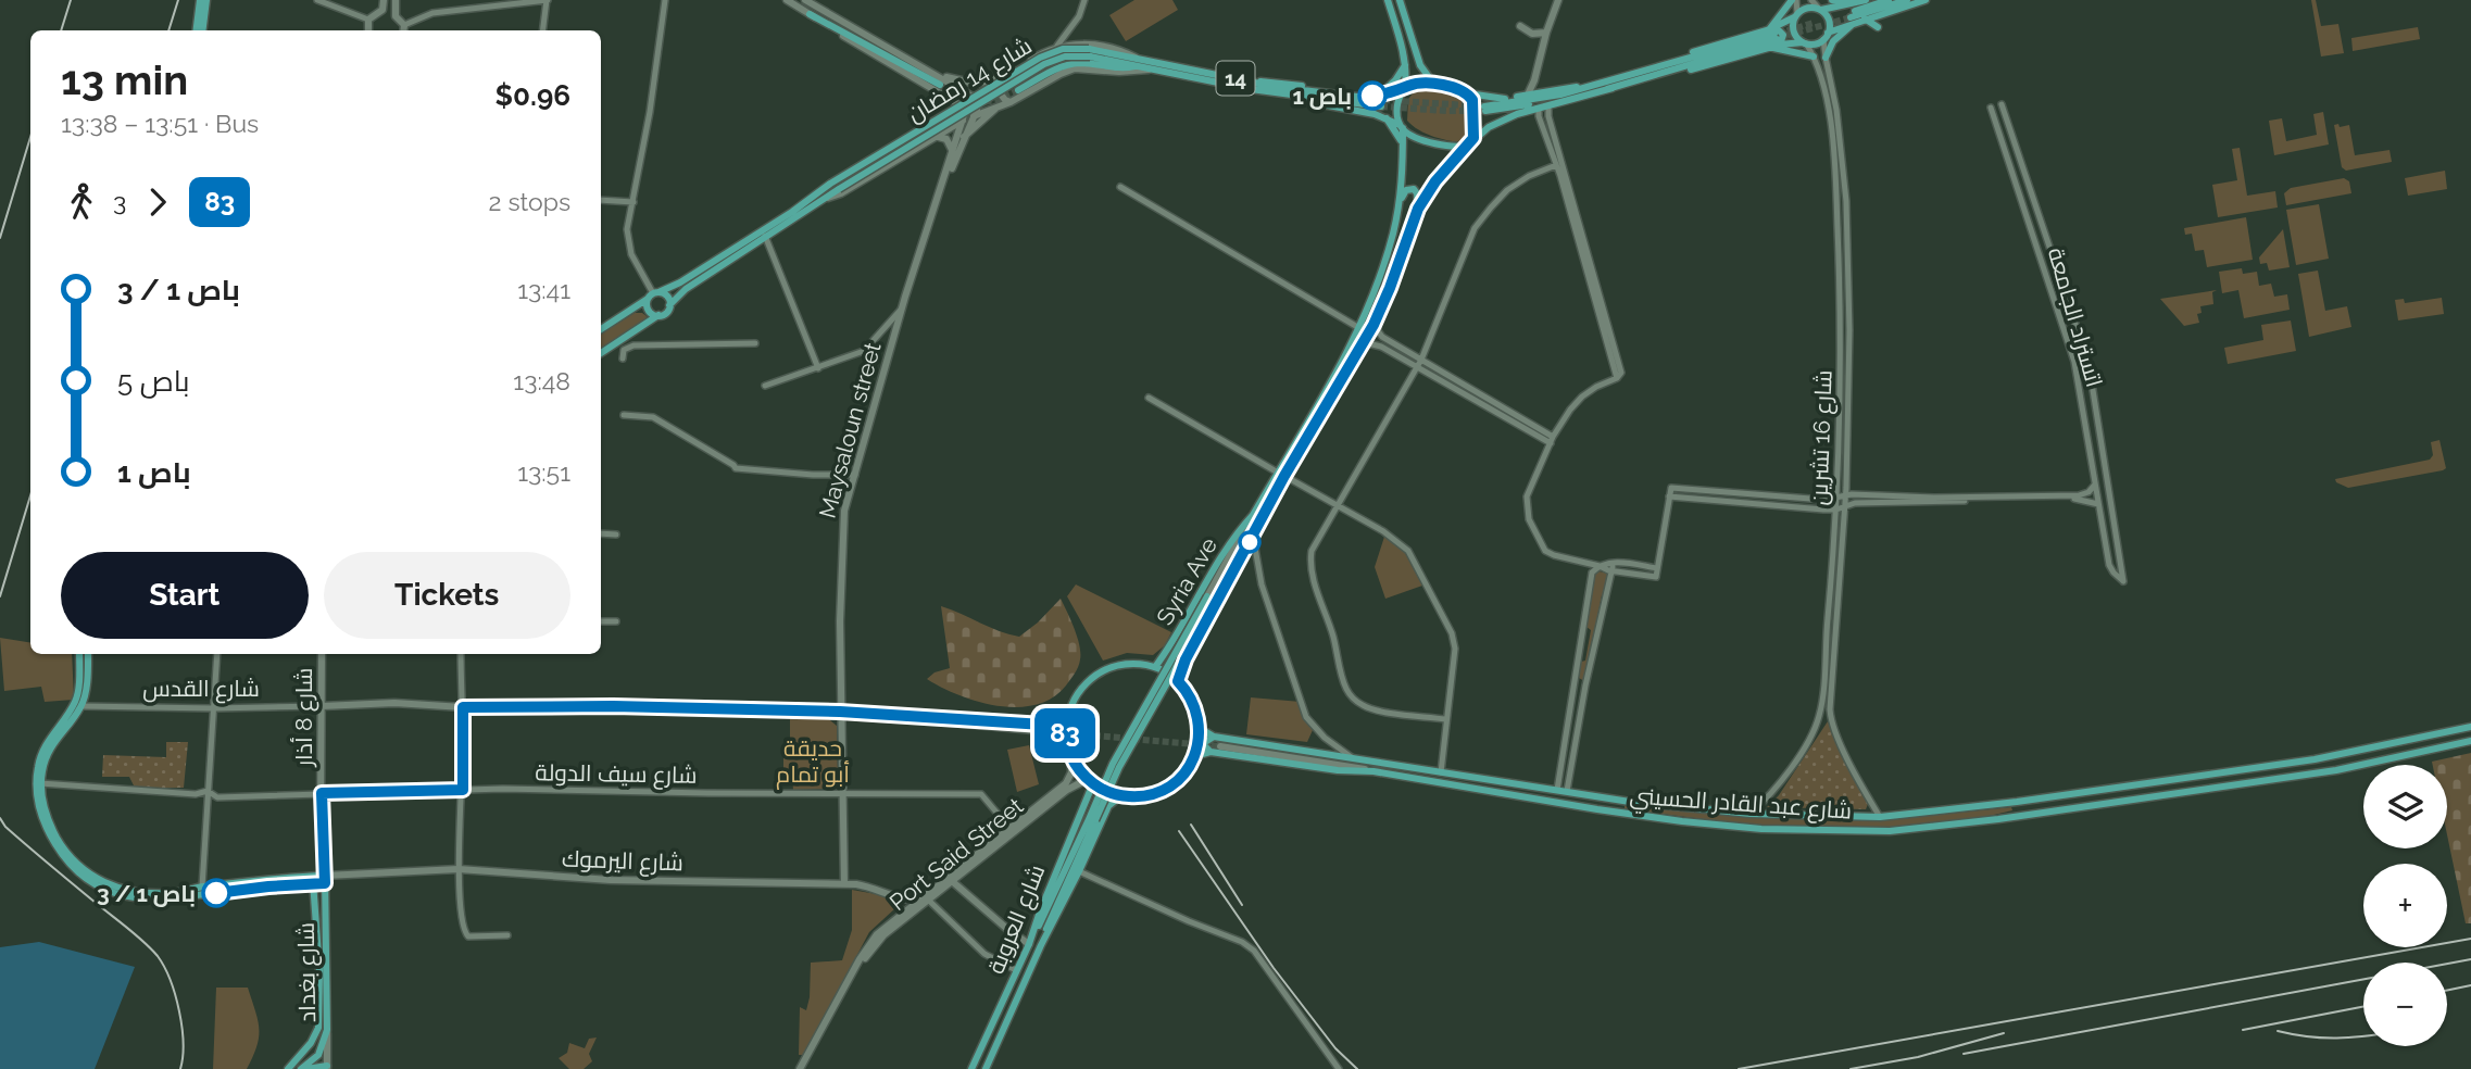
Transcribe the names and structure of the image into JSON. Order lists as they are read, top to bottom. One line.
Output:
{"streets":{"main road":["14","شارع 14 رمضان","Maysaloun street","Syria Ave","شارع 8 أذار","شارع عبد القادر الحسيني","Port Said Street","شارع اليرموك","شارع العروبة","شارع بغداد"],"street":["اتستراد الجامعة","شارع 16 تشرين","شارع القدس","شارع سيف الدولة"]},"crossings":[["Maysaloun street","شارع سيف الدولة"],["Maysaloun street","شارع اليرموك"],["شارع 16 تشرين","شارع عبد القادر الحسيني"],["Syria Ave","Port Said Street"],["Syria Ave","شارع العروبة"],["شارع القدس","شارع 8 أذار"],["شارع 8 أذار","شارع سيف الدولة"],["شارع 8 أذار","شارع اليرموك"],["شارع 8 أذار","شارع بغداد"],["Port Said Street","شارع العروبة"],["شارع اليرموك","شارع بغداد"]],"parks":["حديقة أبو تمام"],"places":["باص 1","باص 1 / 3"],"lines":["bus line 83"],"page":{"on_map":"83","heading":["13 min","13:38 – 13:51 · Bus","$0.96"],"legs":["3","83","2 stops"],"list":[{"name":"باص 1 / 3","value":"13:41"},{"name":"باص 5","value":"13:48"},{"name":"باص 1","value":"13:51"}],"buttons":["Start","Tickets"],"map_buttons":["+","−"]}}
